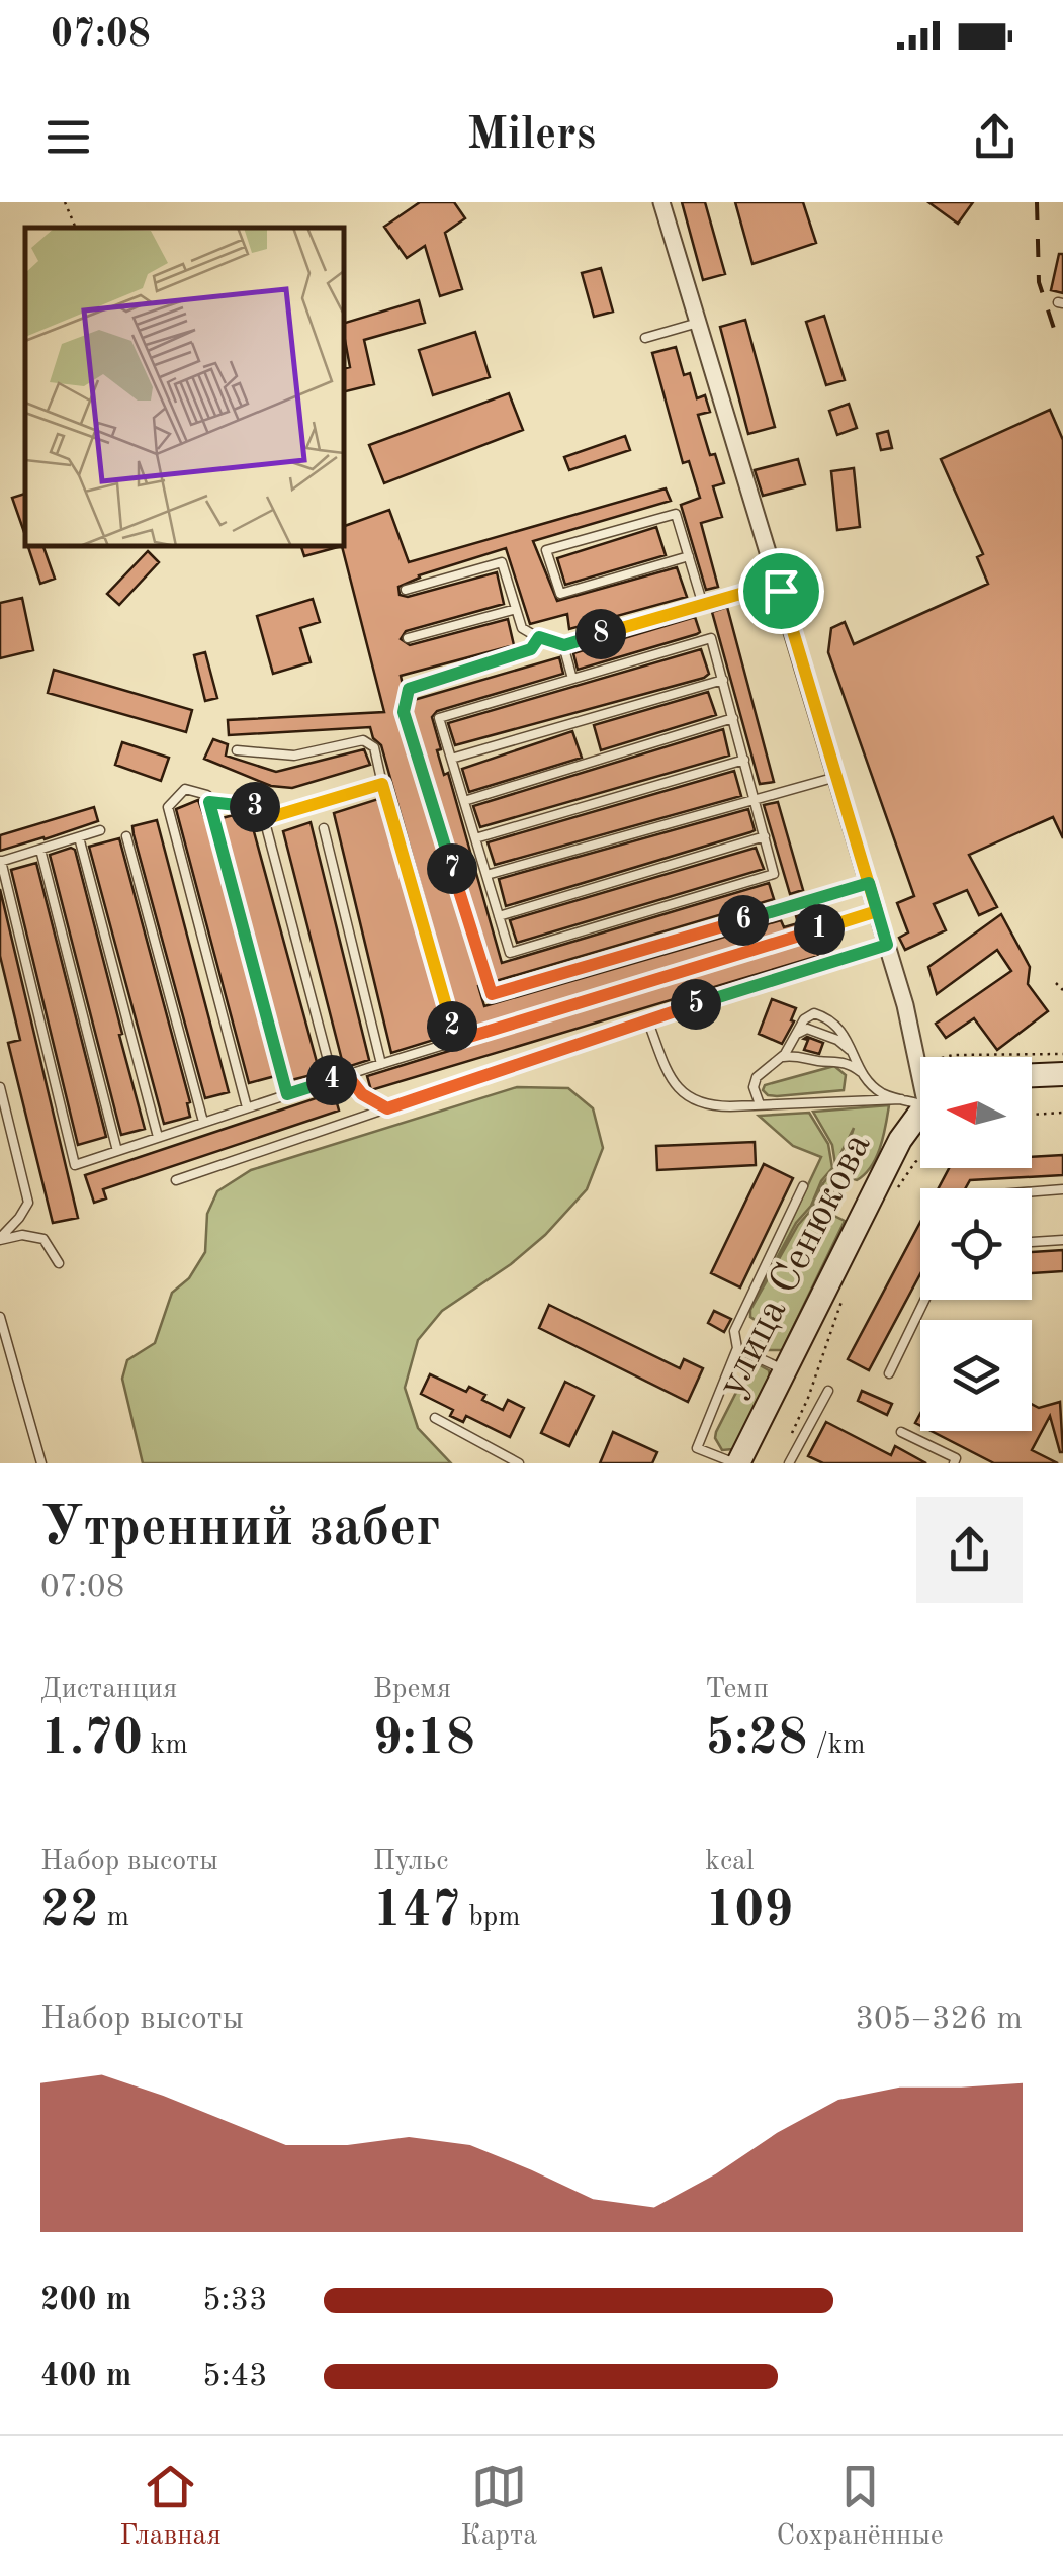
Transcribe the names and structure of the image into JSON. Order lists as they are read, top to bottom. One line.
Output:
{"streets":{"main road":["улица Сенюкова"]},"north":"left","page":{"status":"07:08","header":"Milers","pins":["8","3","7","6","1","5","2","4"],"heading":["Утренний забег","07:08"],"stats":[["Дистанция","1.70 km"],["Время","9:18"],["Темп","5:28 /km"],["Набор высоты","22 m"],["Пульс","147 bpm"],["kcal","109"]],"chart":["Набор высоты","305–326 m"],"list":[{"name":"200 m","note":"5:33"},{"name":"400 m","note":"5:43"}],"tabs":["Главная","Карта","Сохранённые"]}}
